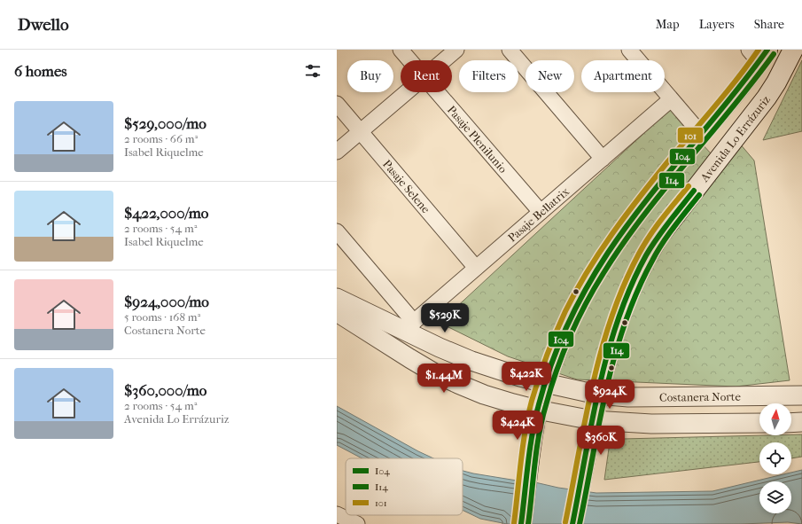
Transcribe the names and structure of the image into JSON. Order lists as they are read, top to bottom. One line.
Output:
{"streets":{"main road":["Avenida Lo Errázuriz"],"street":["Pasaje Plenilunio","Pasaje Selene","Pasaje Bellatrix","Costanera Norte"]},"crossings":[["Avenida Lo Errázuriz","Costanera Norte"],["Pasaje Plenilunio","Pasaje Bellatrix"],["Pasaje Selene","Pasaje Bellatrix"],["Pasaje Bellatrix","Costanera Norte"]],"lines":["transit line I04","transit line 101","transit line I14"],"legend":["I04","I14","101"],"north":"top","page":{"header":"Dwello","nav":["Map","Layers","Share"],"heading":"6 homes","chip":["Buy","Rent","Filters","New","Apartment"],"list":[{"name":"$529,000/mo","note":"2 rooms · 66 m² · Isabel Riquelme"},{"name":"$422,000/mo","note":"2 rooms · 54 m² · Isabel Riquelme"},{"name":"$924,000/mo","note":"5 rooms · 168 m² · Costanera Norte"},{"name":"$360,000/mo","note":"2 rooms · 54 m² · Avenida Lo Errázuriz"}],"price":["$529K","$422K","$1.44M","$924K","$424K","$360K"]}}
